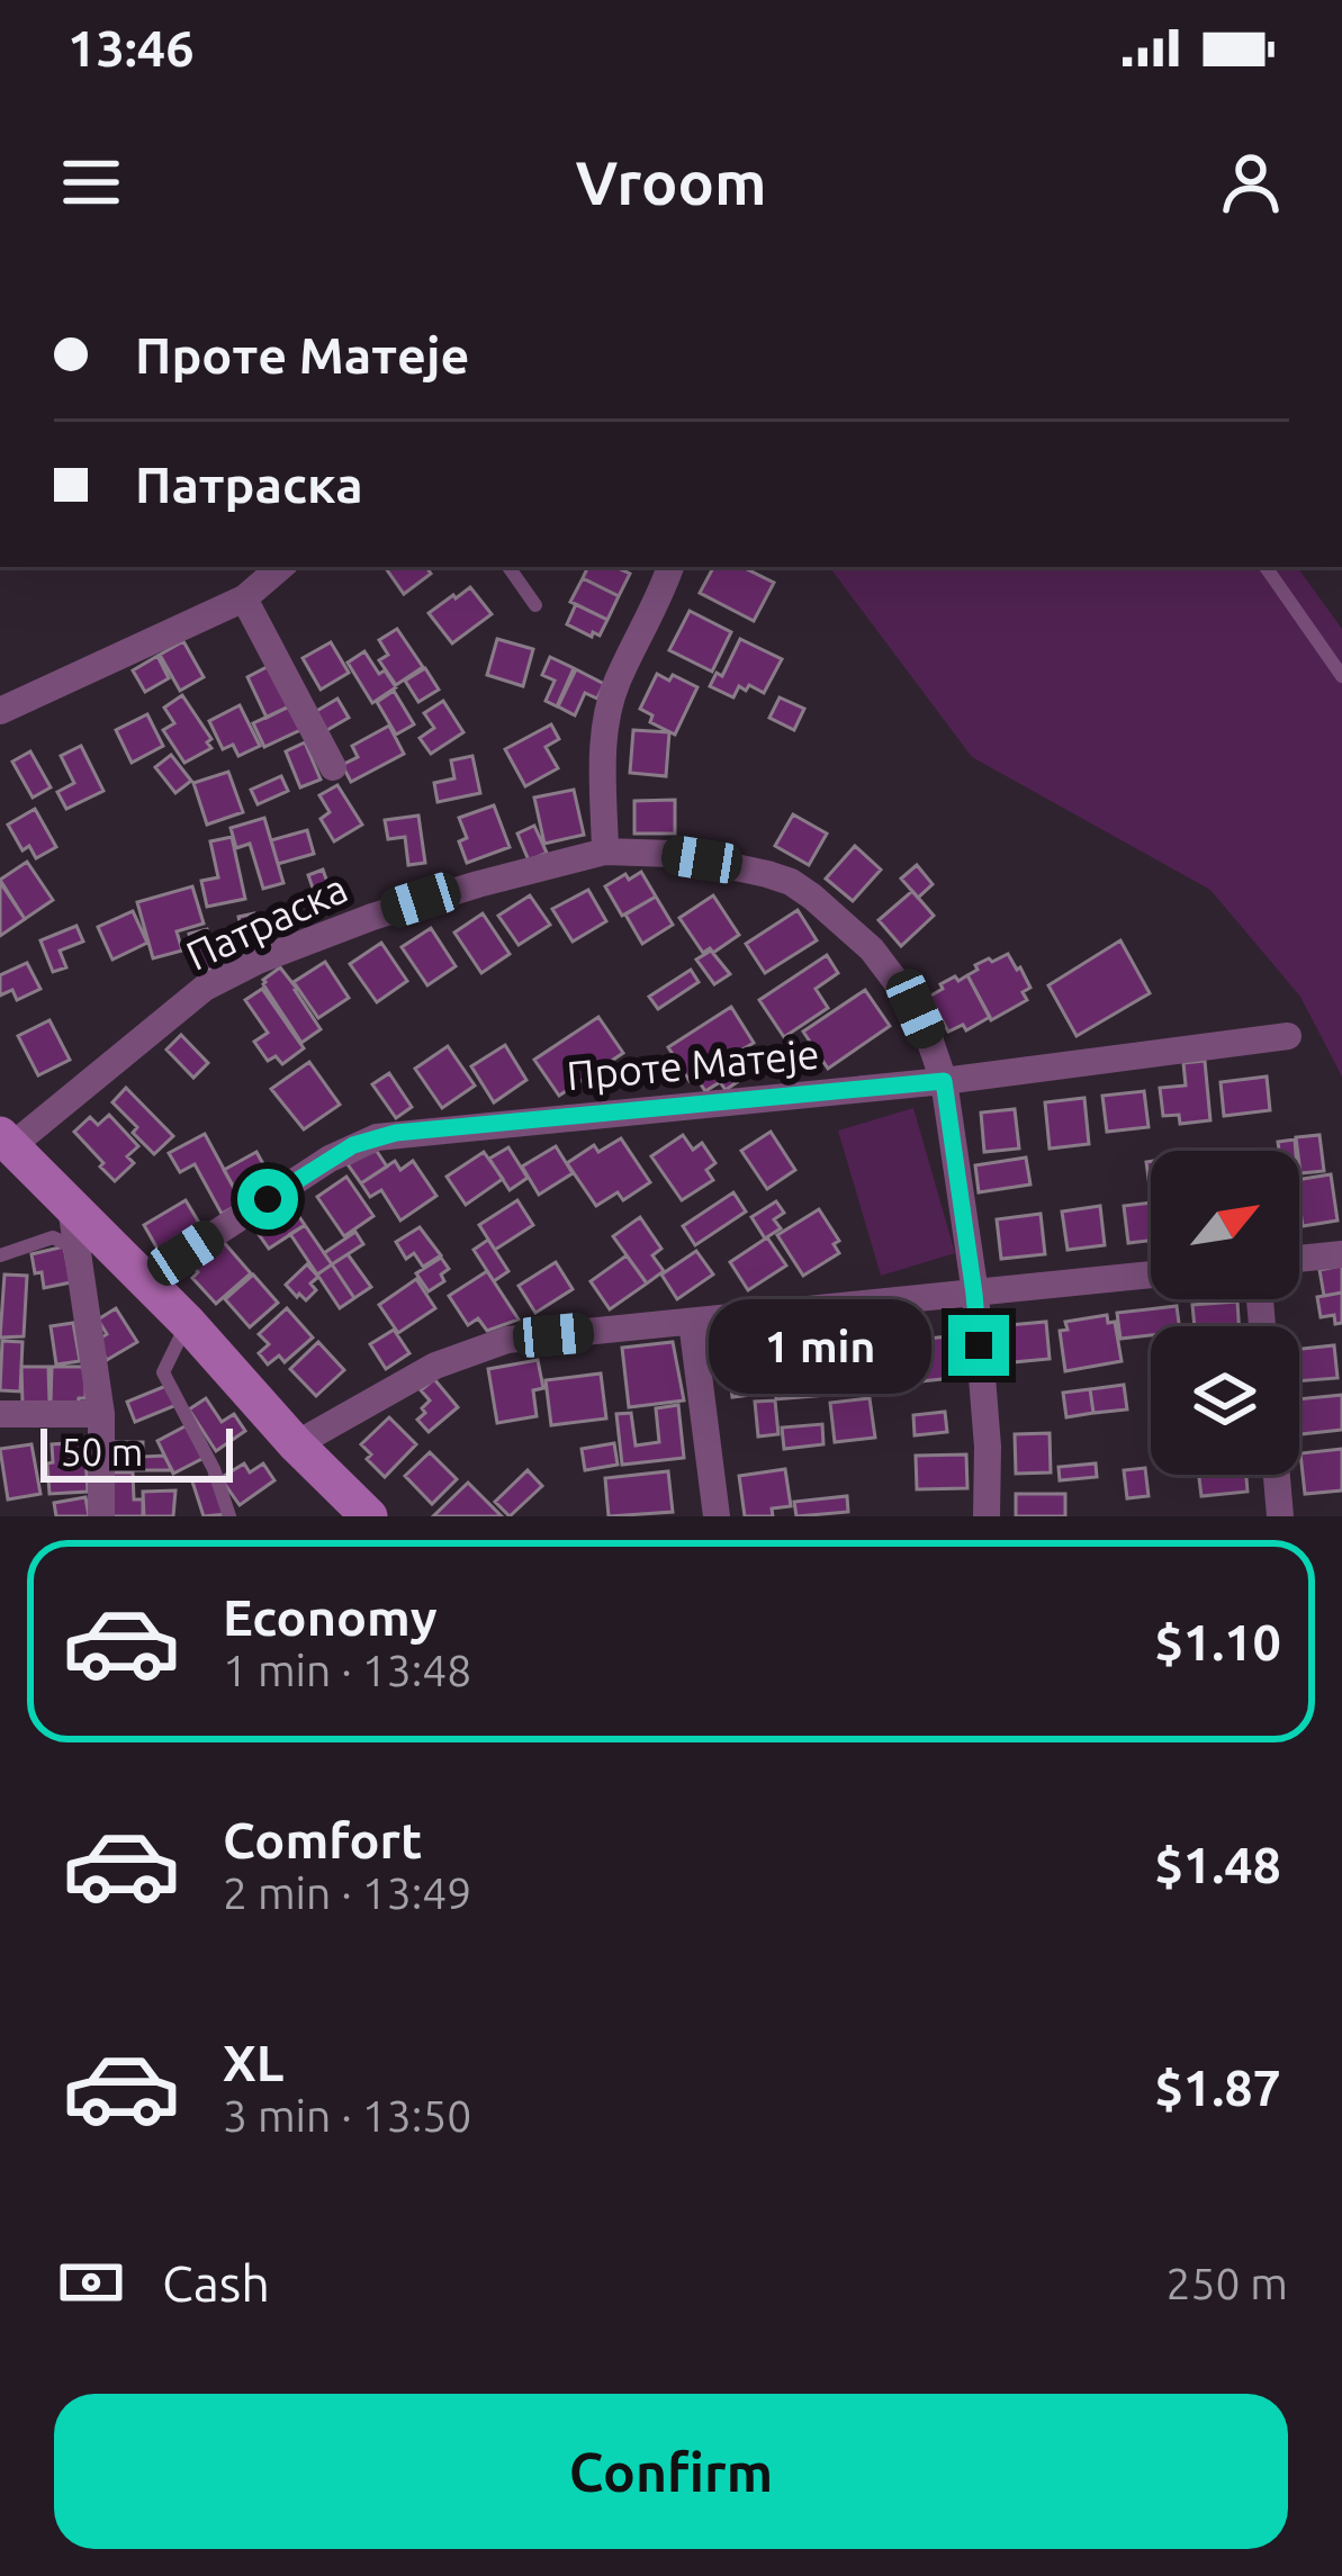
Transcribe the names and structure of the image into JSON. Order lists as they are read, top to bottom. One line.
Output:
{"streets":{"street":["Патраска","Проте Матеје"]},"crossings":[["Патраска","Проте Матеје"]],"scale_bar":"50 m","north":"top right","page":{"status":"13:46","header":"Vroom","banner":["Проте Матеје","Патраска"],"bubble":"1 min","scale":"50 m","list":[{"name":"Economy","note":"1 min · 13:48","value":"$1.10"},{"name":"Comfort","note":"2 min · 13:49","value":"$1.48"},{"name":"XL","note":"3 min · 13:50","value":"$1.87"}],"pay":["Cash","250 m"],"buttons":"Confirm"}}
